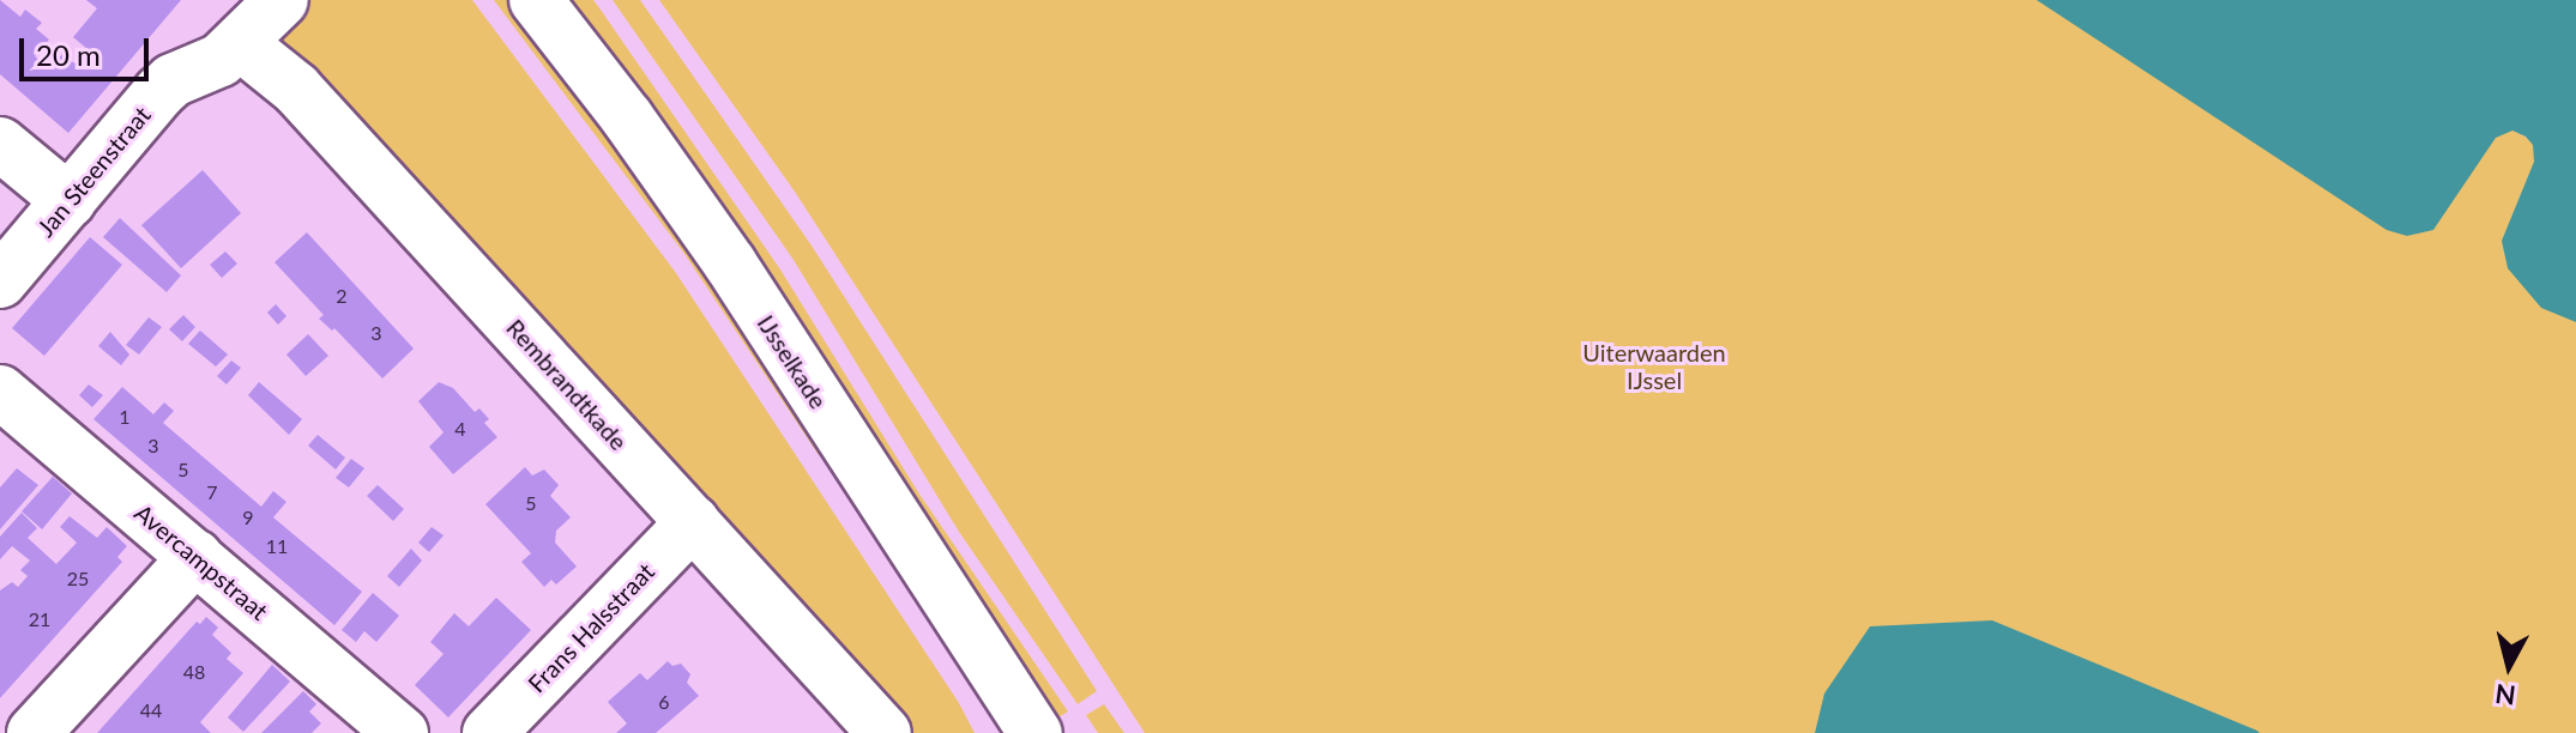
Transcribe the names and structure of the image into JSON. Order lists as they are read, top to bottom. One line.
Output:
{"streets":{"street":["Jan Steenstraat","IJsselkade","Rembrandtkade","Avercampstraat","Frans Halsstraat"]},"crossings":[["Jan Steenstraat","Rembrandtkade"],["Rembrandtkade","Frans Halsstraat"]],"parks":["Uiterwaarden IJssel"],"house_numbers":["2","3","1","4","3","5","7","5","9","11","25","21","48","6","44"],"scale_bar":"20 m","north":"bottom"}
